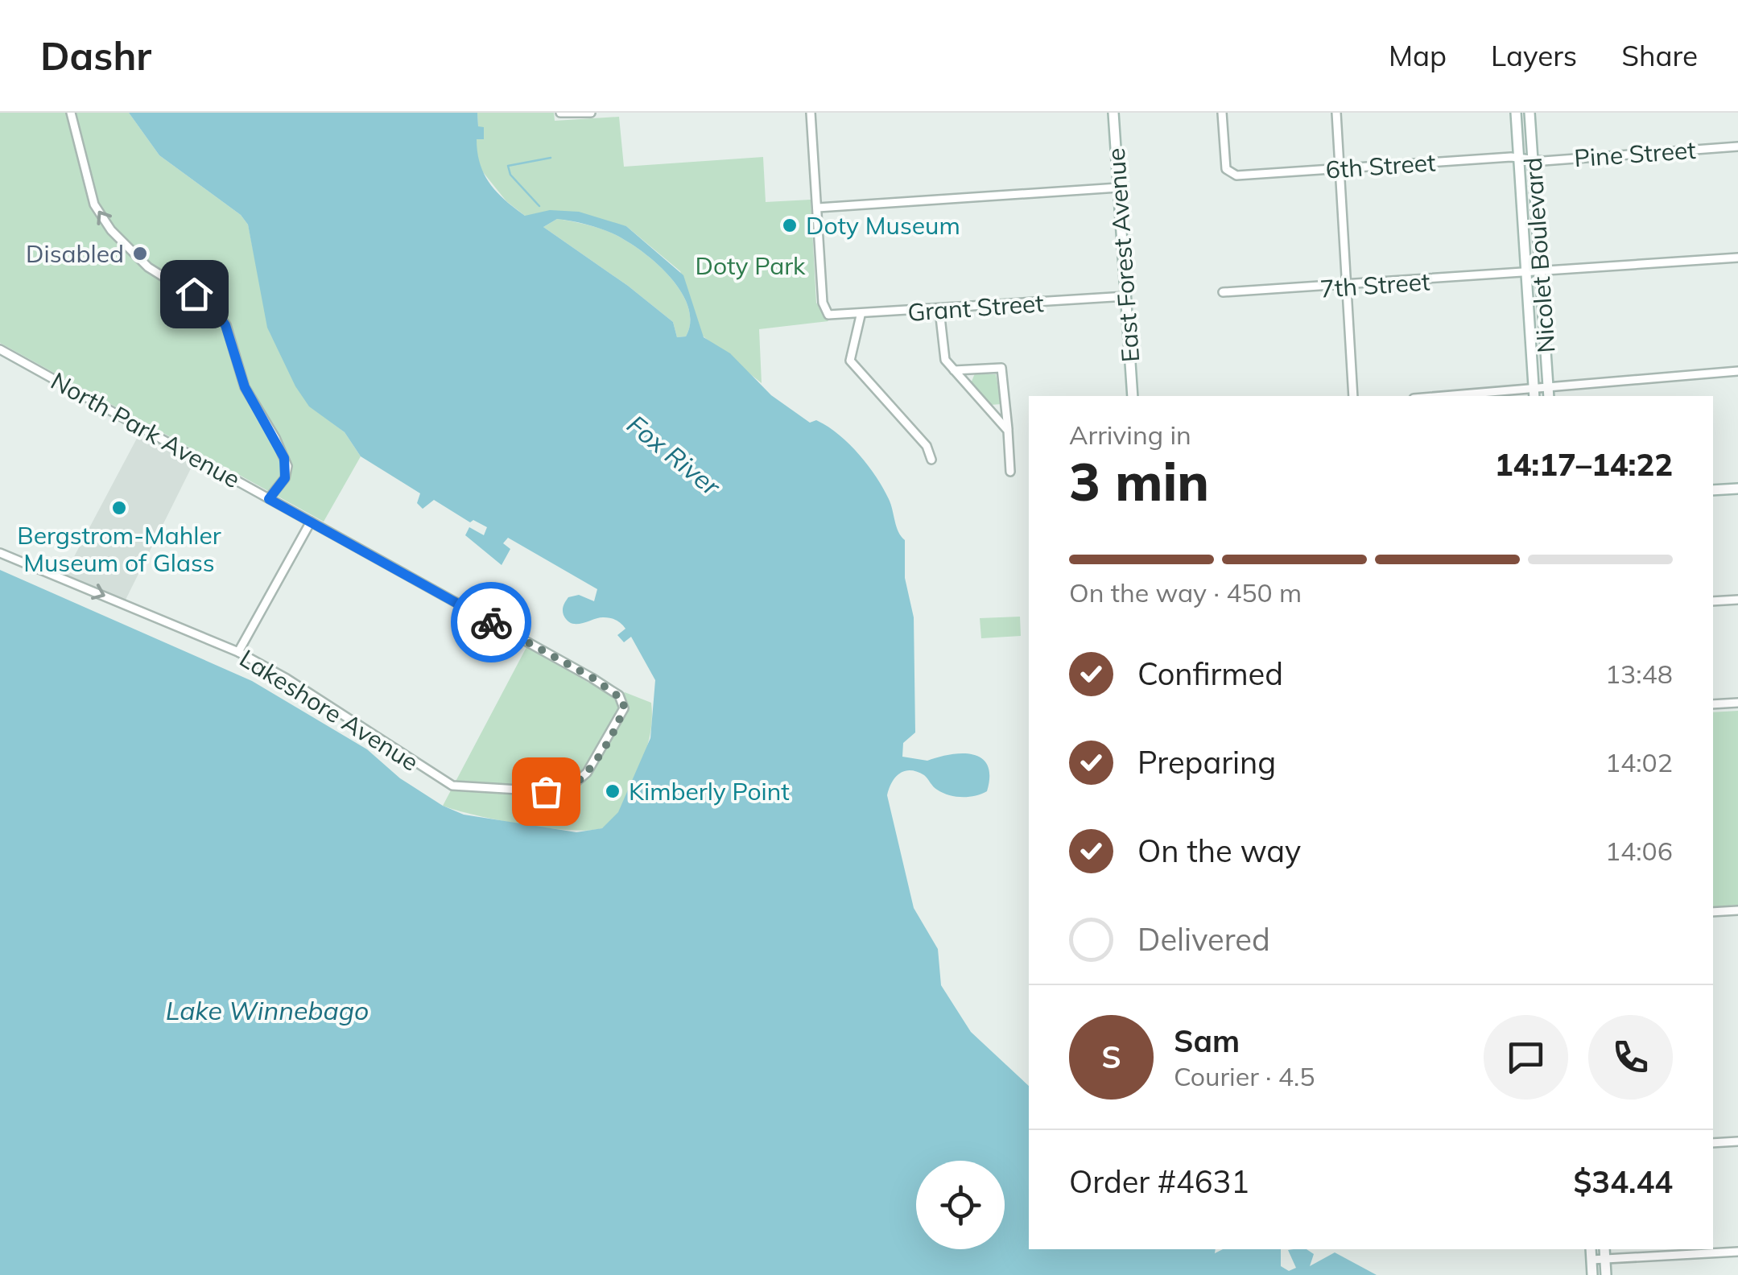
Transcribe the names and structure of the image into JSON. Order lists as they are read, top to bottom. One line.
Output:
{"streets":{"street":["Pine Street","6th Street","East Forest Avenue","Nicolet Boulevard","7th Street","Grant Street","North Park Avenue","Lakeshore Avenue"]},"crossings":[["Pine Street","6th Street"],["Pine Street","Nicolet Boulevard"],["6th Street","Nicolet Boulevard"],["East Forest Avenue","Grant Street"],["Nicolet Boulevard","7th Street"],["North Park Avenue","Lakeshore Avenue"]],"one_way":["Lakeshore Avenue"],"water":["Fox River","Lake Winnebago"],"parks":["Doty Park"],"places":["Doty Museum","Disabled","Bergstrom-Mahler Museum of Glass","Kimberly Point"],"page":{"header":"Dashr","nav":["Map","Layers","Share"],"heading":["3 min","Arriving in","14:17–14:22"],"panel":["Sam","Courier · 4.5","Order #4631","$34.44"],"bar":"On the way · 450 m","list":[["Confirmed","13:48"],["Preparing","14:02"],["On the way","14:06"],"Delivered"],"round":"S"}}
